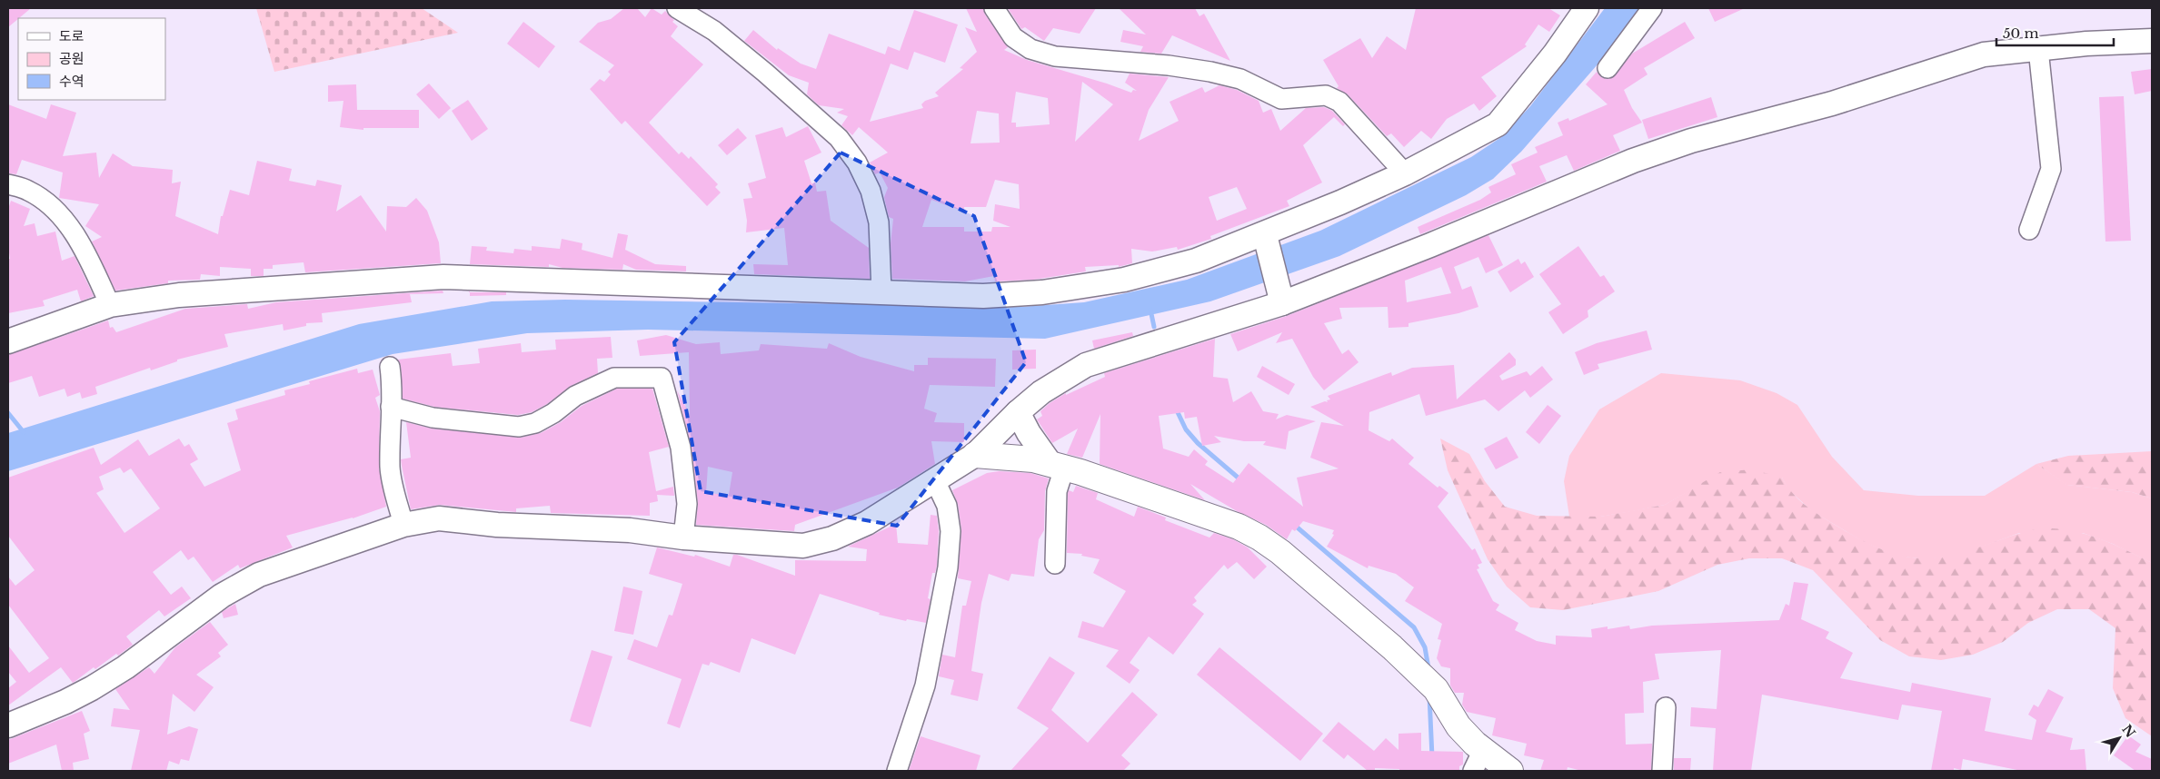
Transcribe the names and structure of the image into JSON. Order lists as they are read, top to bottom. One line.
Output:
{"legend":["도로","공원","수역"],"scale_bar":"50 m","north":"top right"}
